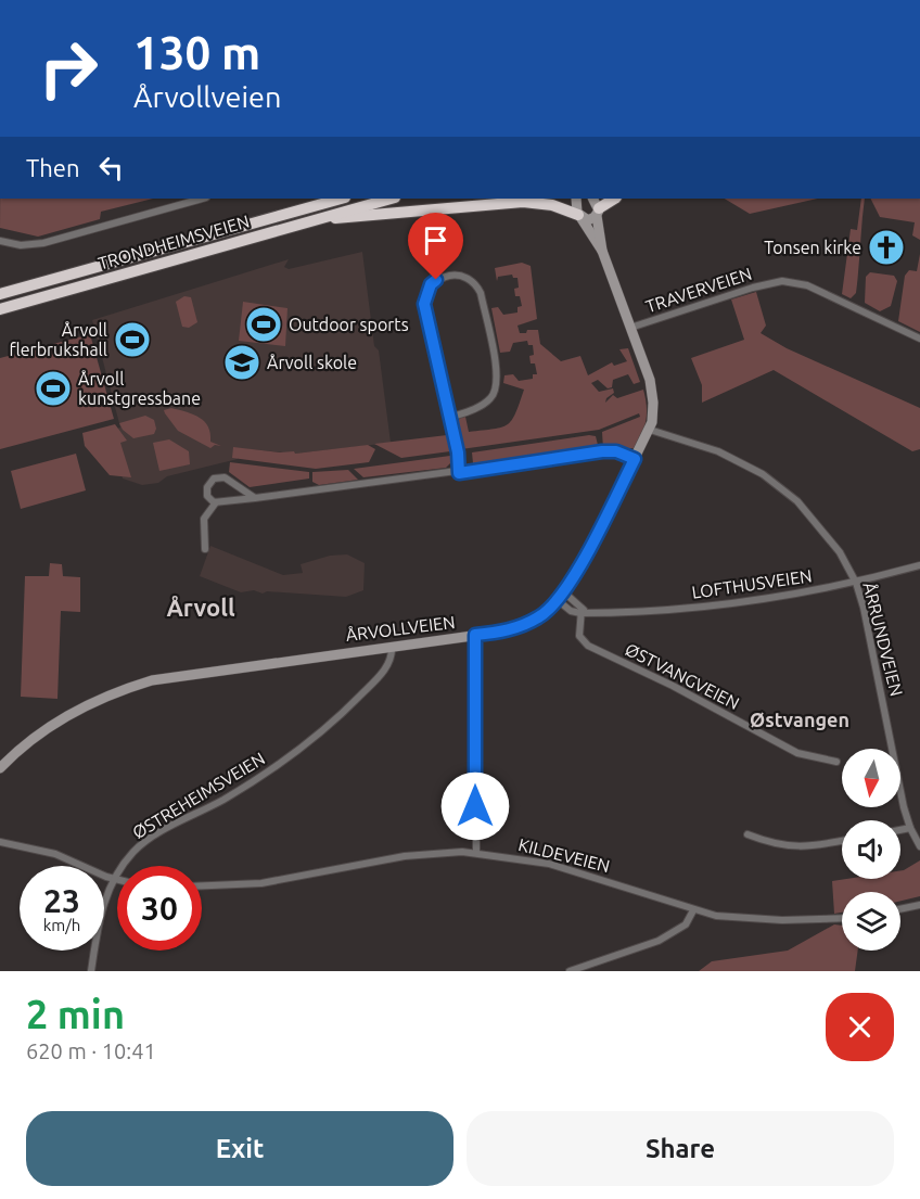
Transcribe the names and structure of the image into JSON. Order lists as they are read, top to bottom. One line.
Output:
{"streets":{"highway":["TRONDHEIMSVEIEN"],"street":["TRAVERVEIEN","LOFTHUSVEIEN","ÅRVOLLVEIEN","ÅRRUNDVEIEN","ØSTVANGVEIEN","ØSTREHEIMSVEIEN","KILDEVEIEN"]},"crossings":[["TRAVERVEIEN","ÅRVOLLVEIEN"],["LOFTHUSVEIEN","ÅRRUNDVEIEN"],["LOFTHUSVEIEN","ØSTVANGVEIEN"],["ÅRVOLLVEIEN","ÅRRUNDVEIEN"],["ÅRVOLLVEIEN","ØSTREHEIMSVEIEN"]],"districts":["Årvoll","Østvangen"],"places":{"church":["Tonsen kirke"],"sports":["Outdoor sports","Årvoll flerbrukshall","Årvoll kunstgressbane"],"school or university":["Årvoll skole"]},"north":"bottom","page":{"turn":["130 m","Årvollveien"],"then":"Then","speed":"23 km/h","limit":"30","heading":["2 min","620 m · 10:41"],"buttons":["Exit","Share"]}}
